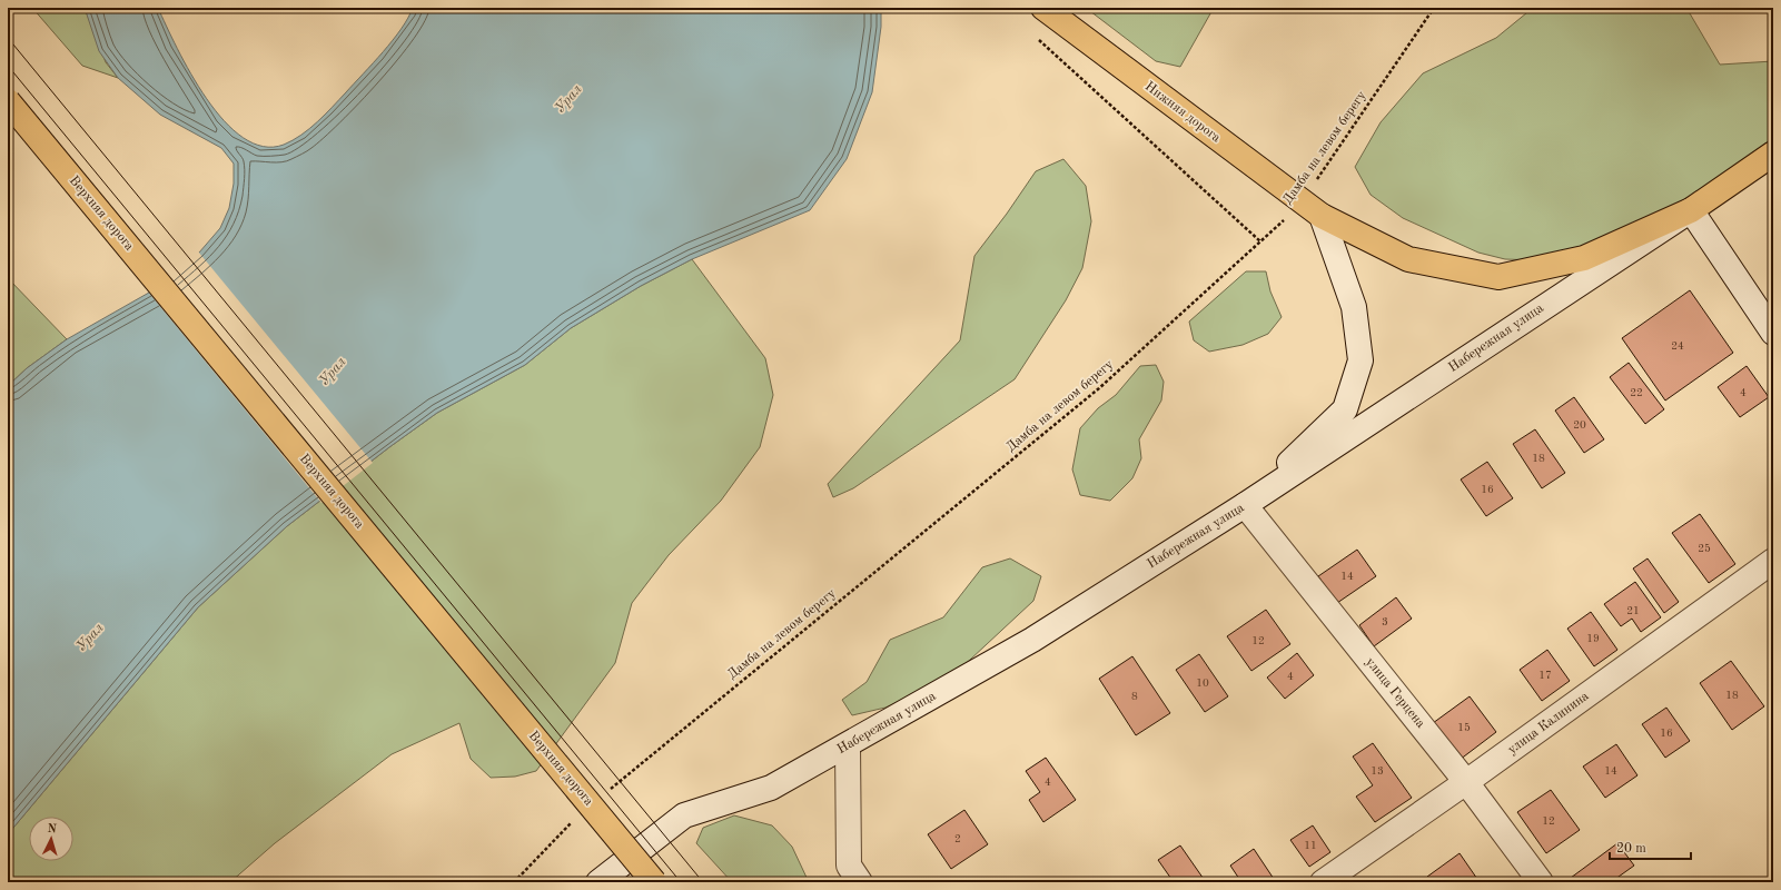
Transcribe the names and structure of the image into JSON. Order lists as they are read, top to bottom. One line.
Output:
{"streets":{"main road":["Нижняя дорога","Верхняя дорога","Набережная улица","улица Герцена","улица Калинина"],"path":["Дамба на левом берегу"]},"crossings":[["Нижняя дорога","Дамба на левом берегу"],["Нижняя дорога","Набережная улица"],["Набережная улица","улица Герцена"],["улица Герцена","улица Калинина"]],"water":["Урал"],"house_numbers":["24","22","4","20","18","16","25","14","21","3","19","12","17","4","10","18","8","15","16","13","14","4","12","2","11"],"scale_bar":"20 m","north":"top"}
